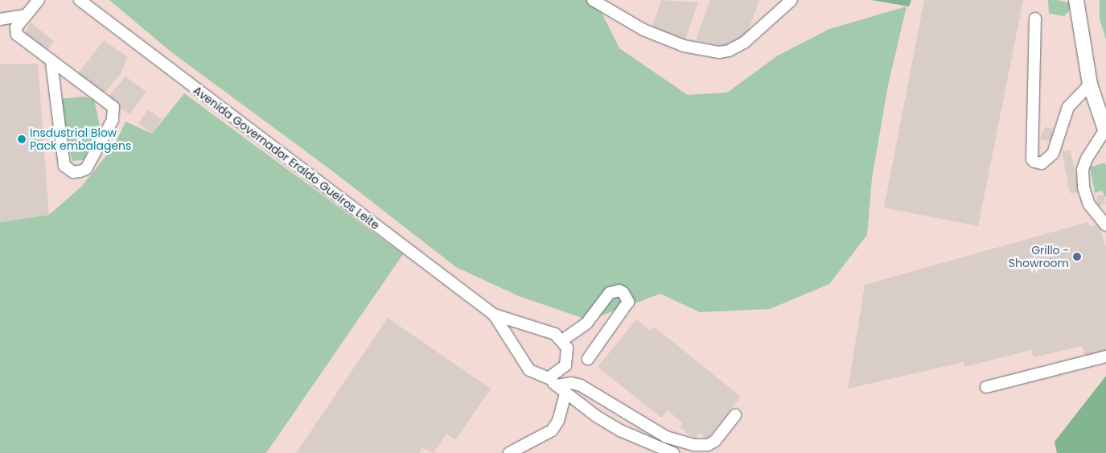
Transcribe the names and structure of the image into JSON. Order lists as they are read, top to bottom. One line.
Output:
{"streets":{"street":["Avenida Governador Eraldo Gueiros Leite"]},"places":["Insdustrial Blow Pack embalagens","Grillo - Showroom"]}
